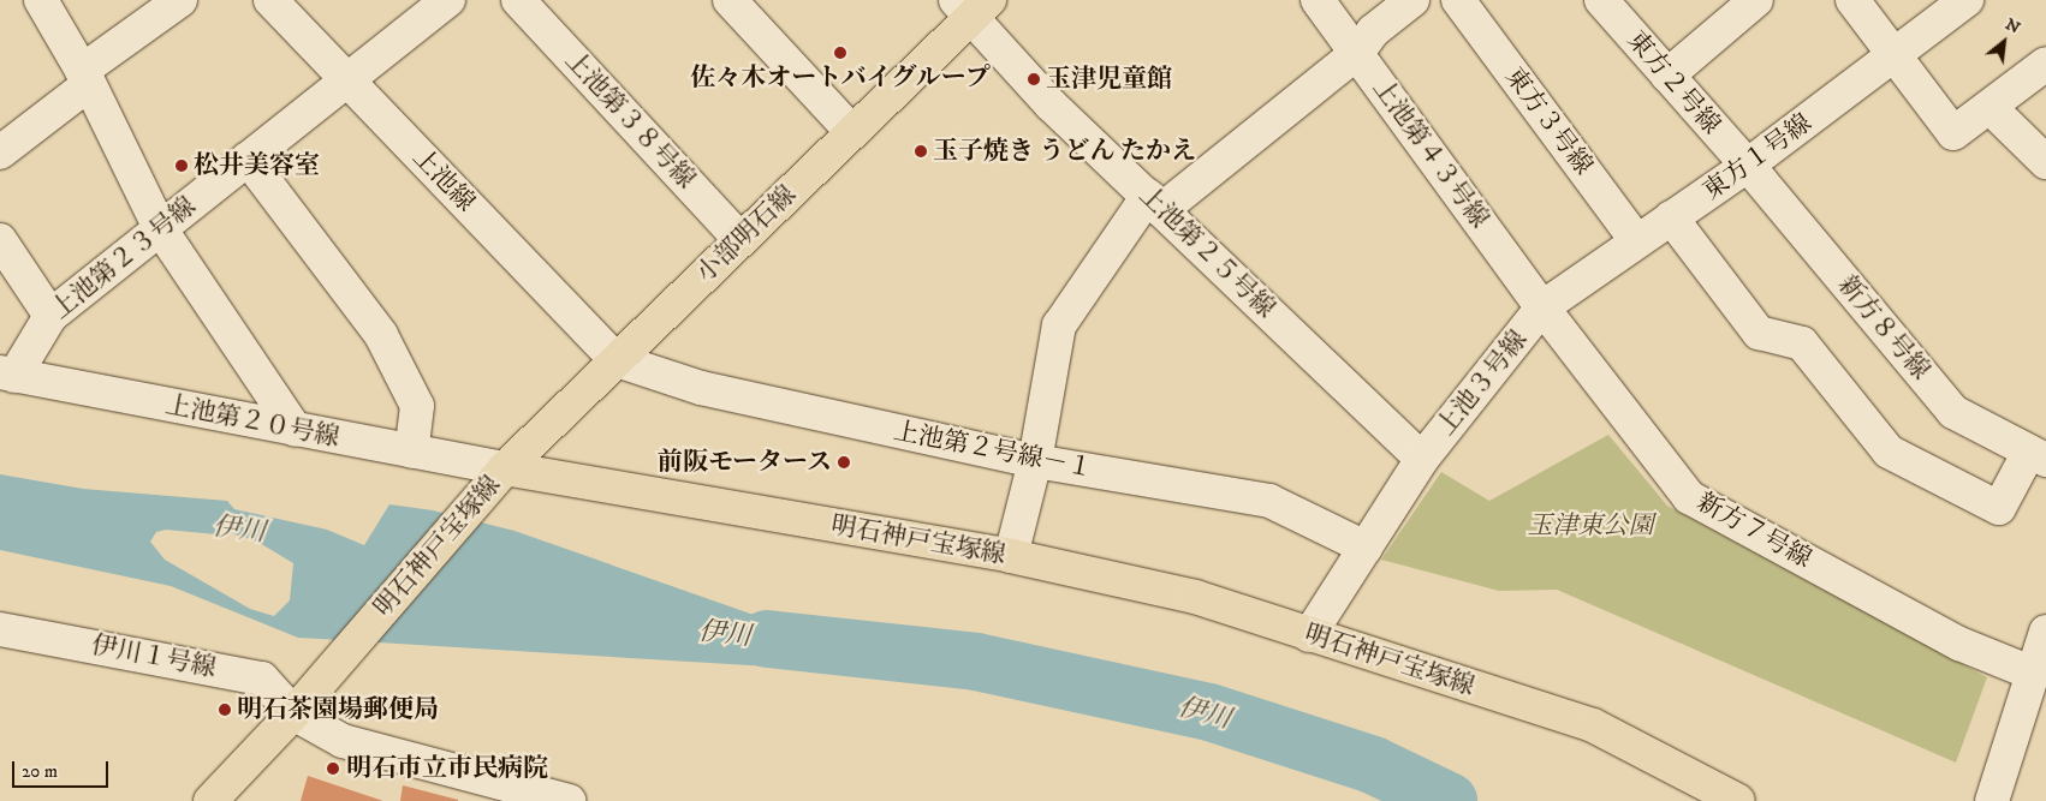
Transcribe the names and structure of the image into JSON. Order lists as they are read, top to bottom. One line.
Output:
{"streets":{"main road":["小部明石線","明石神戸宝塚線"],"street":["東方２号線","上池第３８号線","東方３号線","上池第４３号線","東方１号線","上池線","上池第２５号線","上池第２３号線","新方８号線","上池３号線","上池第２０号線","上池第２号線－１","新方７号線","伊川１号線"]},"crossings":[["東方２号線","東方１号線"],["東方２号線","新方８号線"],["上池第３８号線","小部明石線"],["東方３号線","東方１号線"],["上池第４３号線","東方１号線"],["上池第４３号線","上池３号線"],["上池第４３号線","新方７号線"],["東方１号線","新方８号線"],["東方１号線","上池３号線"],["東方１号線","新方７号線"],["上池線","小部明石線"],["上池線","上池第２３号線"],["上池線","上池第２号線－１"],["小部明石線","上池第２５号線"],["小部明石線","上池第２０号線"],["小部明石線","上池第２号線－１"],["小部明石線","明石神戸宝塚線"],["上池第２５号線","上池３号線"],["上池第２３号線","上池第２０号線"],["上池３号線","上池第２号線－１"],["上池３号線","新方７号線"],["上池３号線","明石神戸宝塚線"],["上池第２０号線","明石神戸宝塚線"],["明石神戸宝塚線","伊川１号線"]],"water":["伊川"],"parks":["玉津東公園"],"places":["佐々木オートバイグループ","玉津児童館","玉子焼き うどん たかえ","松井美容室","前阪モータース","明石茶園場郵便局","明石市立市民病院"],"scale_bar":"20 m","north":"top right"}
